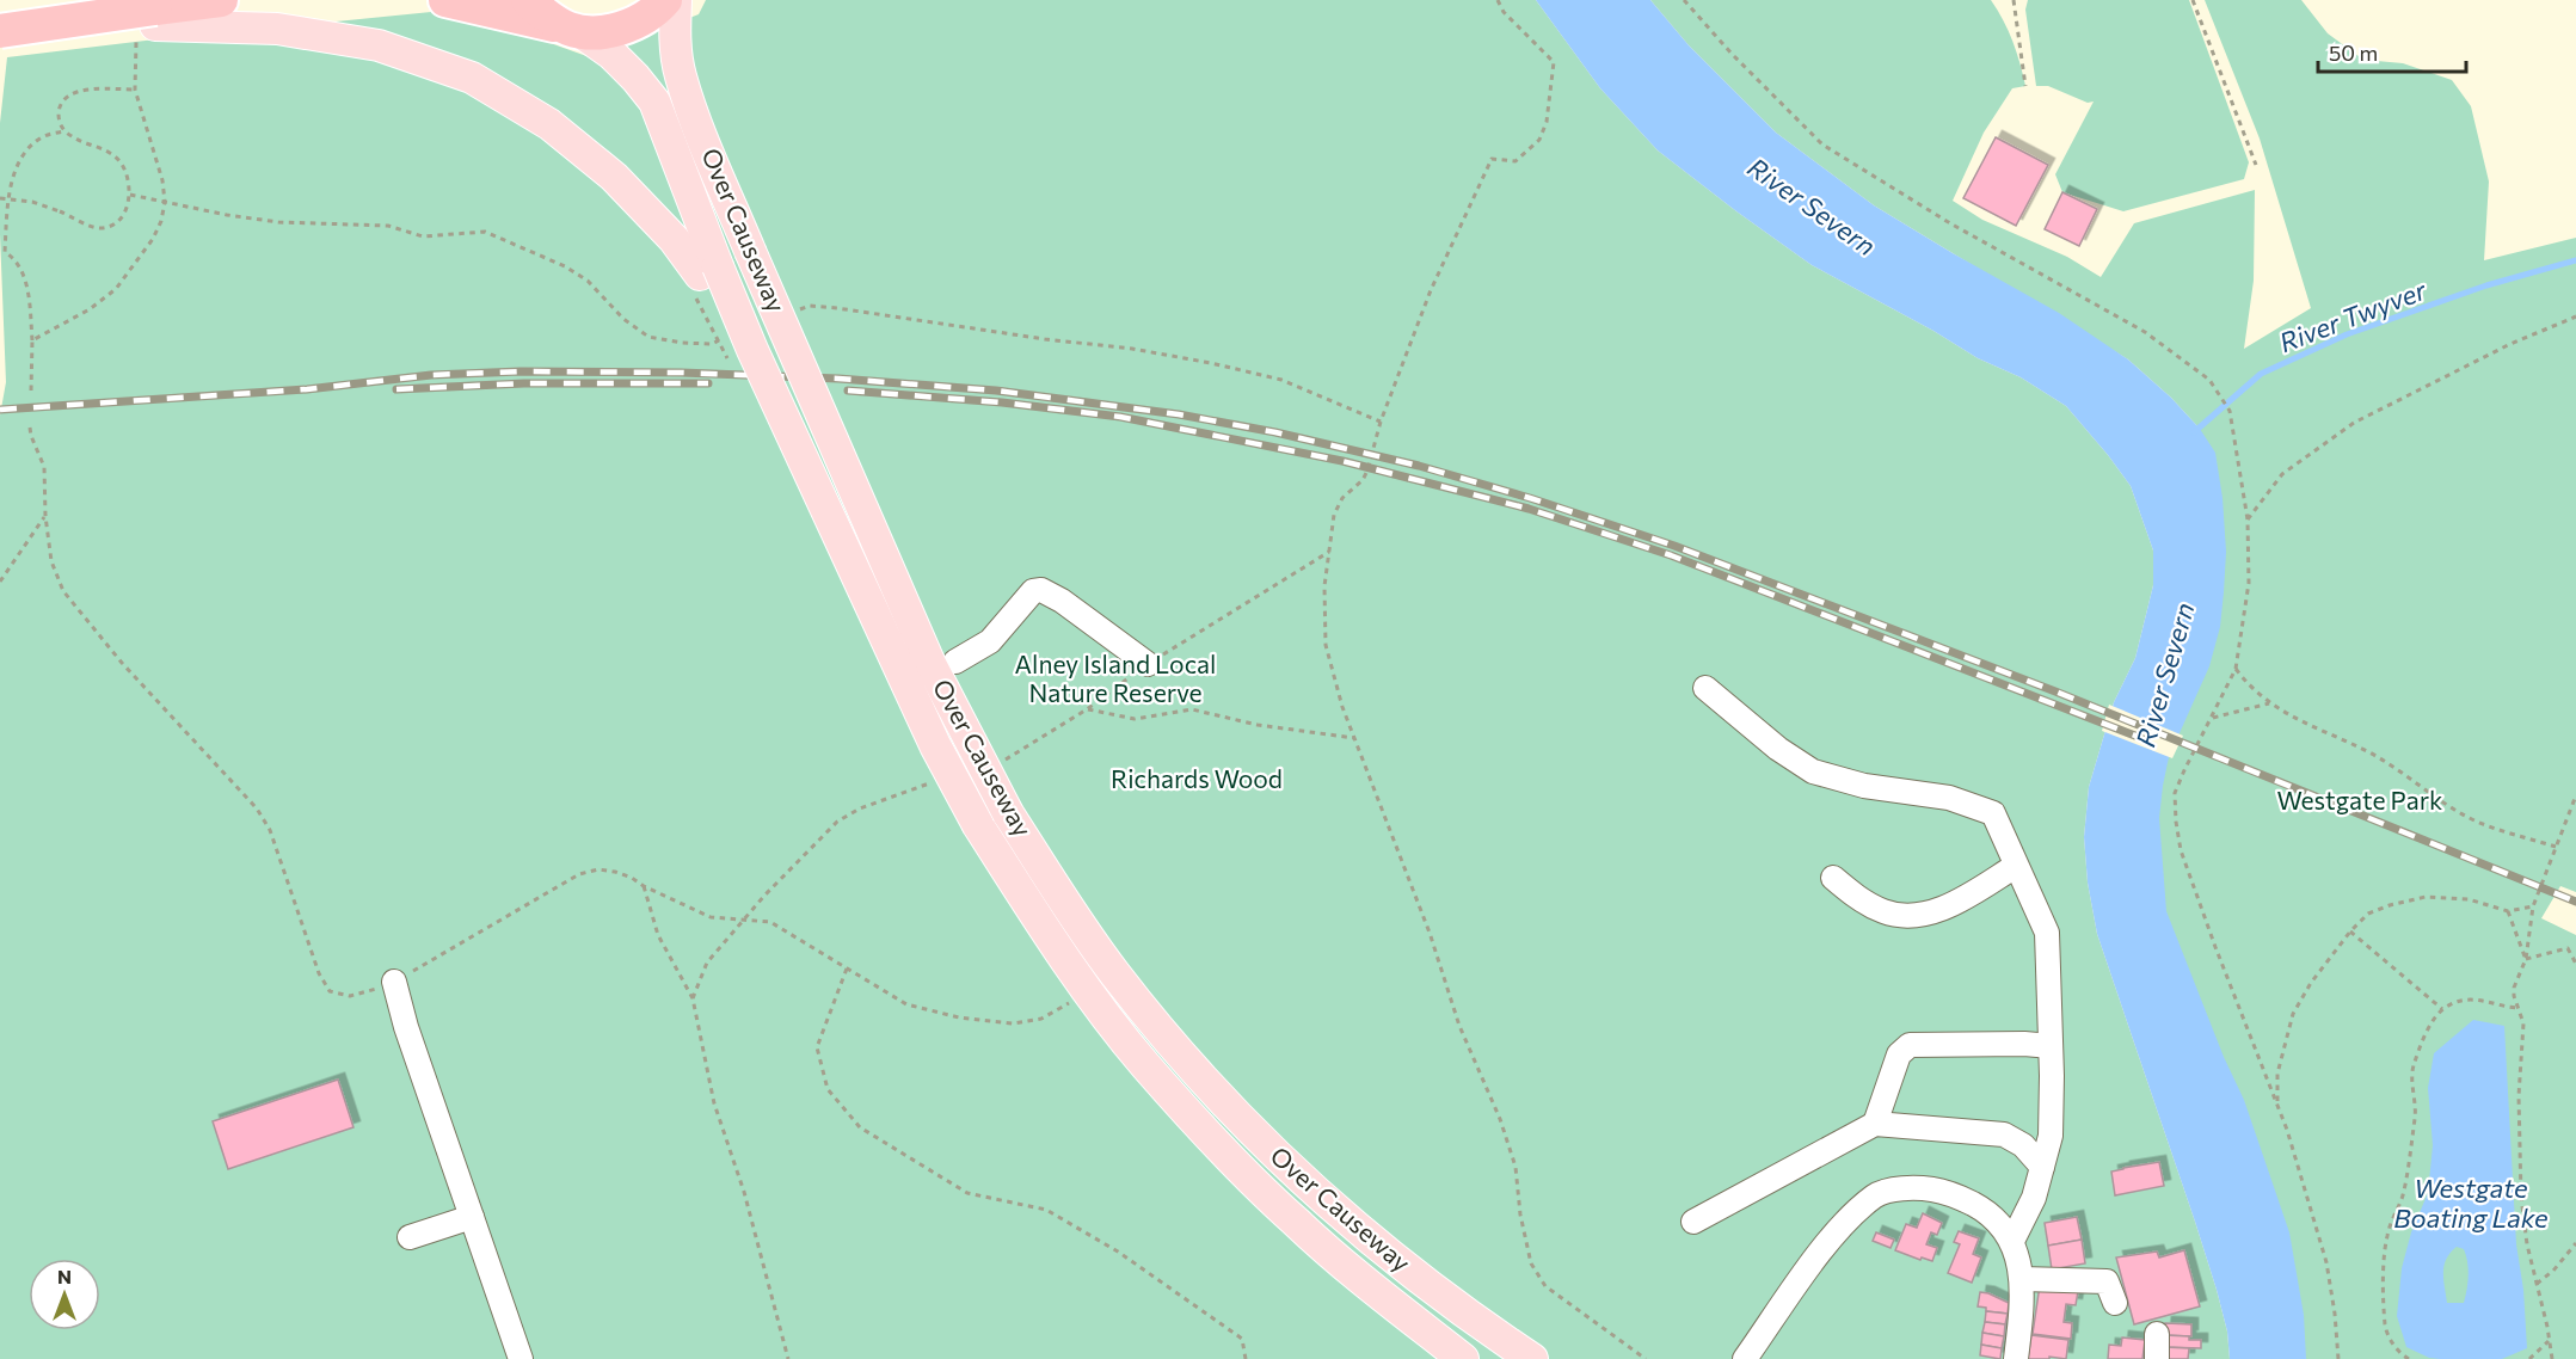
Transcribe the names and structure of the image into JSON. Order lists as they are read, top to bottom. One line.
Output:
{"streets":{"main road":["Over Causeway"]},"water":["River Severn","River Twyver","Westgate Boating Lake"],"parks":["Alney Island Local Nature Reserve","Richards Wood","Westgate Park"],"scale_bar":"50 m","north":"top"}
